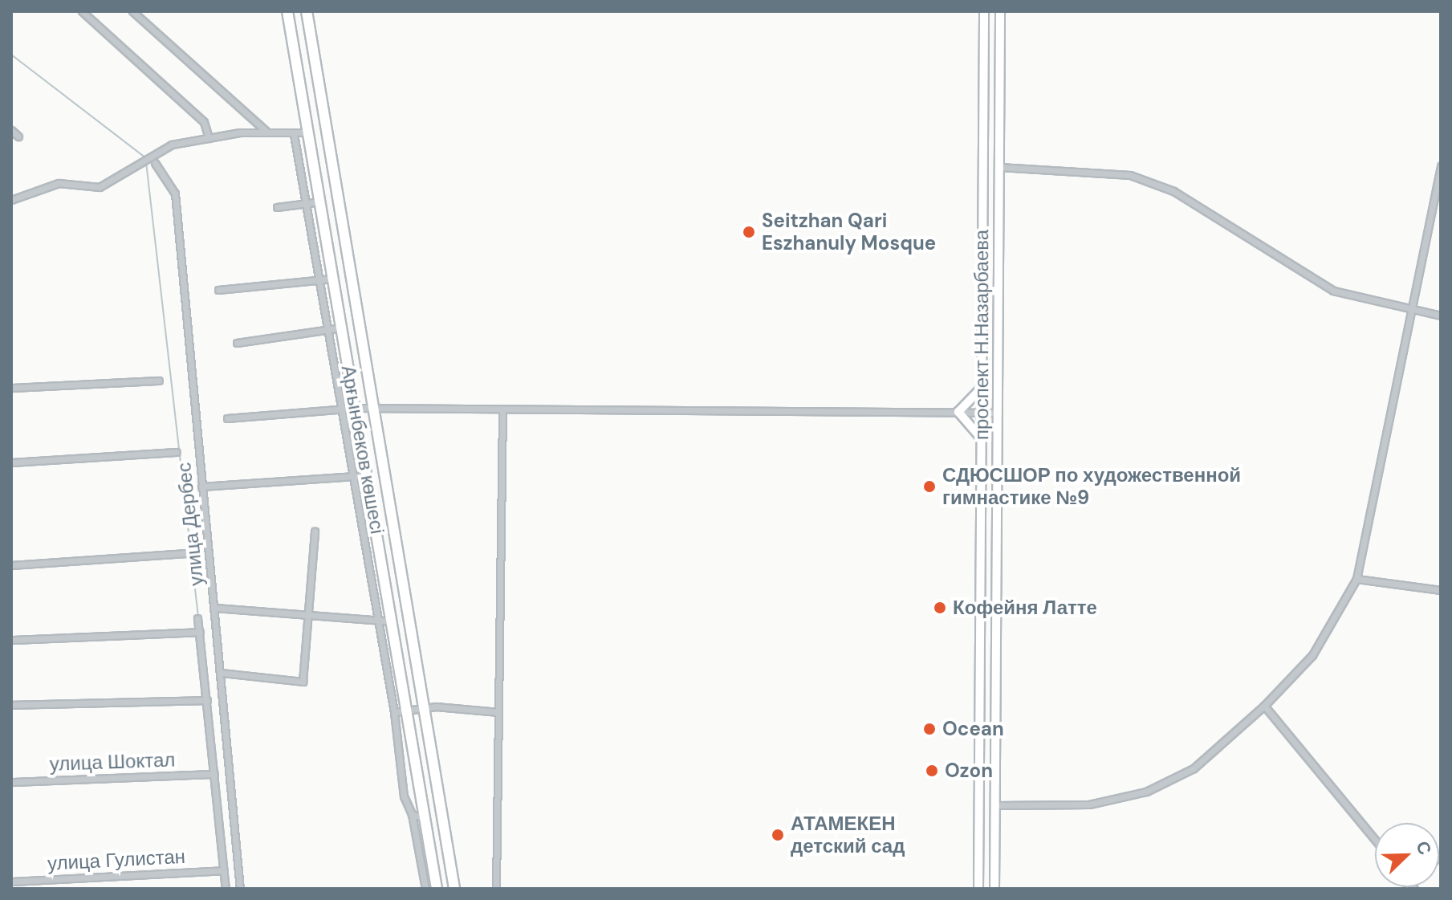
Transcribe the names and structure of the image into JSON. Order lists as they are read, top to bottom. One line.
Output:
{"streets":{"main road":["проспект Н.Назарбаева","Арғынбеков көшесі"],"street":["улица Дербес","улица Шоктал","улица Гулистан"]},"places":["Seitzhan Qari Eszhanuly Mosque","СДЮСШОР по художественной гимнастике №9","Кофейня Латте","Ocean","Ozon","АТАМЕКЕН детский сад"],"north":"top right"}
